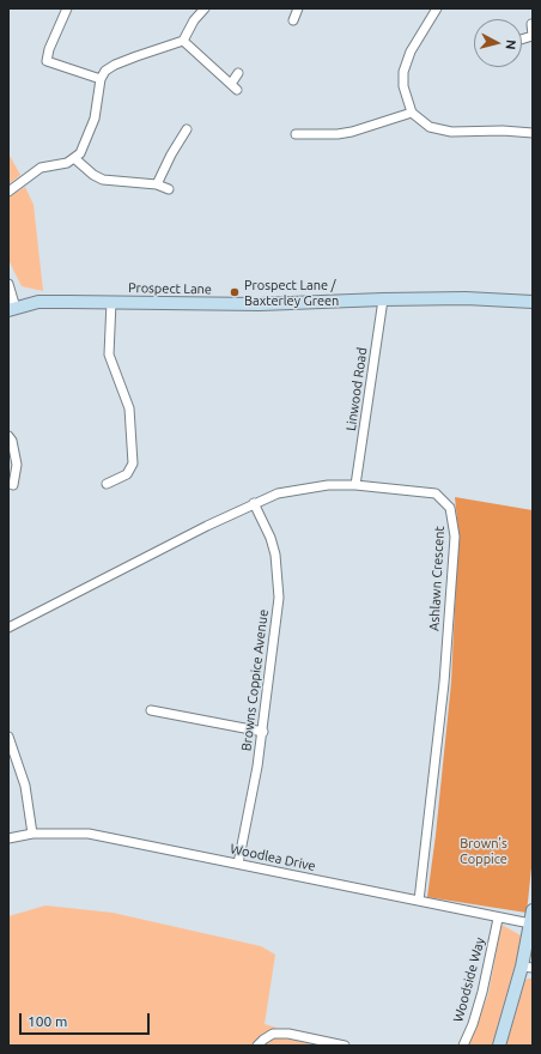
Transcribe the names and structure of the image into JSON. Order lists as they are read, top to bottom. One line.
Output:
{"streets":{"street":["Prospect Lane","Linwood Road","Ashlawn Crescent","Browns Coppice Avenue","Woodlea Drive","Woodside Way"]},"crossings":[["Prospect Lane","Linwood Road"],["Linwood Road","Ashlawn Crescent"],["Ashlawn Crescent","Browns Coppice Avenue"],["Ashlawn Crescent","Woodlea Drive"],["Browns Coppice Avenue","Woodlea Drive"],["Woodlea Drive","Woodside Way"]],"parks":["Brown's Coppice"],"places":["Prospect Lane / Baxterley Green"],"scale_bar":"100 m","north":"right"}
